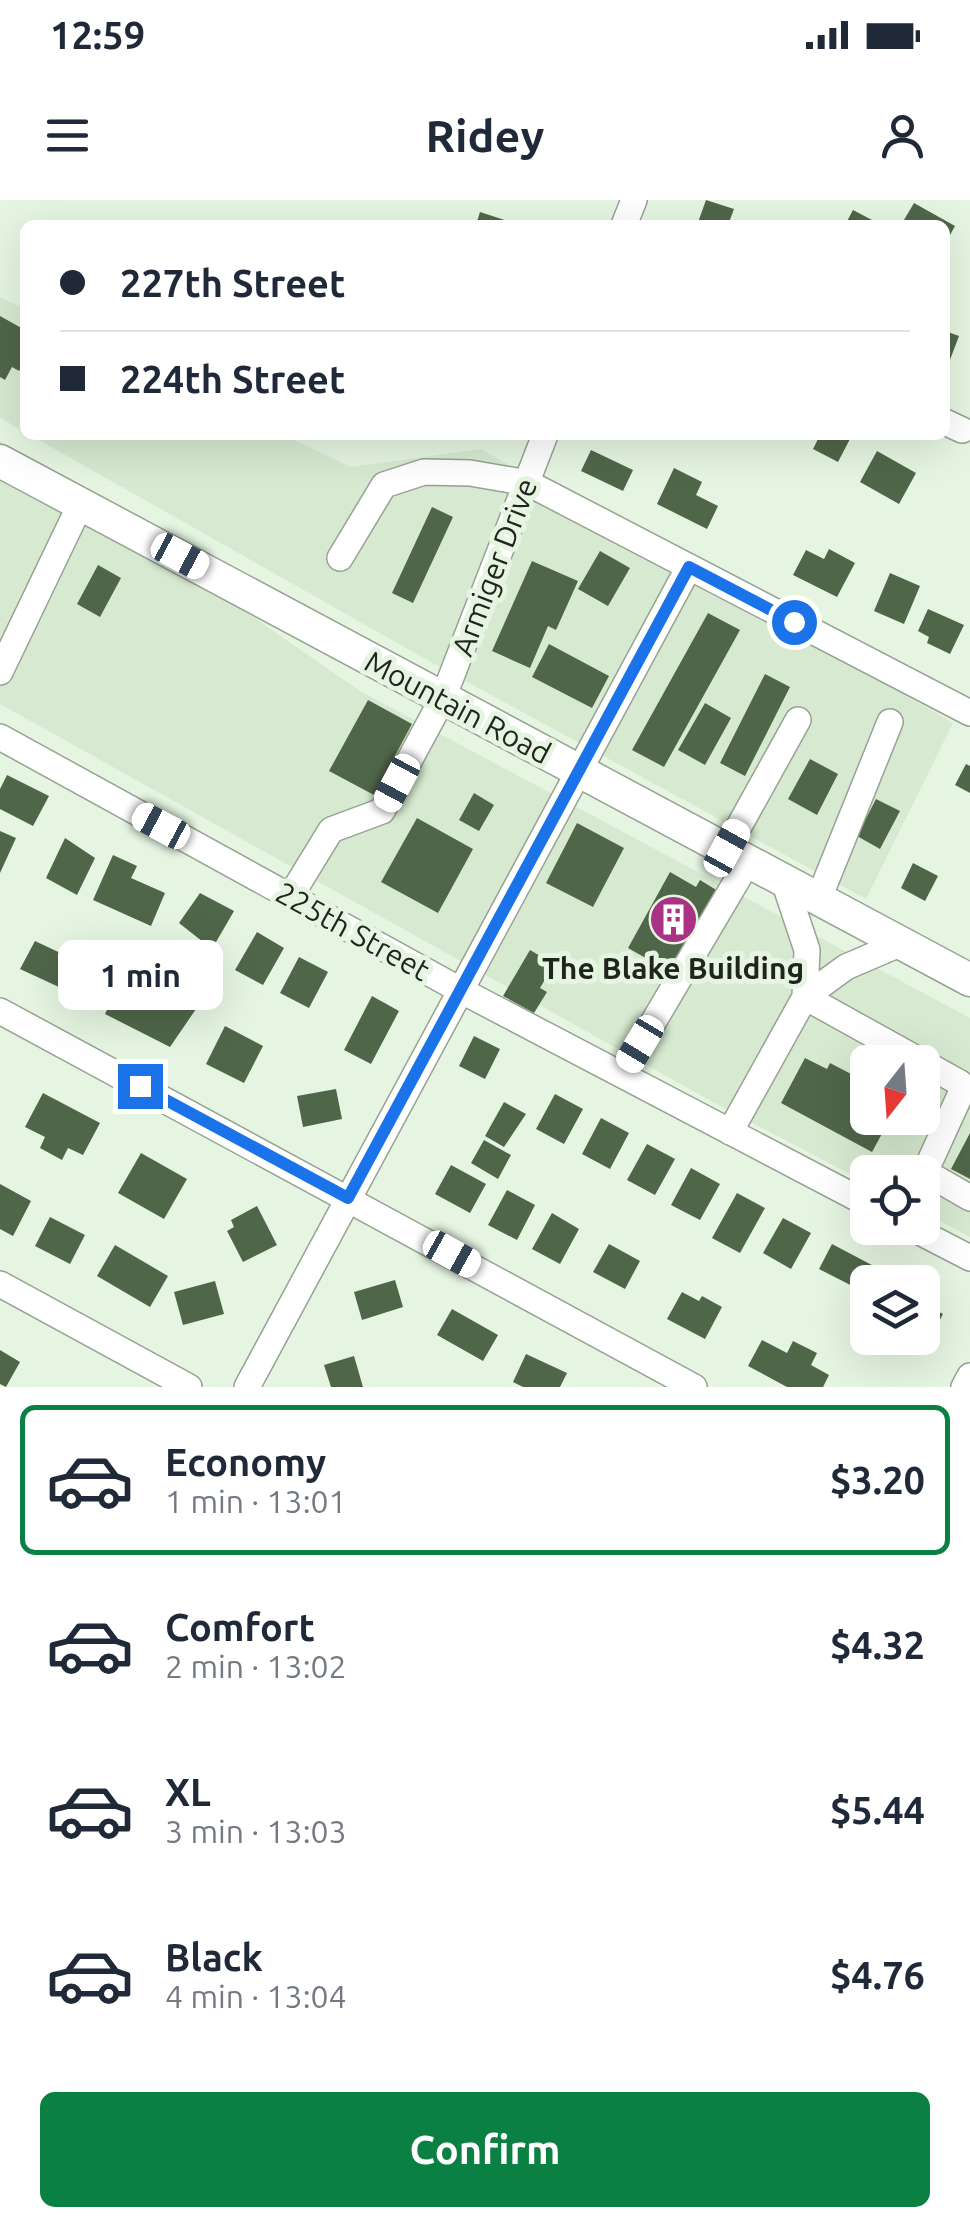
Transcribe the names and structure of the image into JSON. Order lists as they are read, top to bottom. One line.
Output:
{"streets":{"main road":["Mountain Road"],"street":["Armiger Drive","225th Street"]},"crossings":[["Armiger Drive","Mountain Road"],["Armiger Drive","225th Street"]],"places":{"building":["The Blake Building"]},"north":"bottom","page":{"status":"12:59","header":"Ridey","banner":["227th Street","224th Street"],"bubble":"1 min","list":[{"name":"Economy","note":"1 min · 13:01","value":"$3.20"},{"name":"Comfort","note":"2 min · 13:02","value":"$4.32"},{"name":"XL","note":"3 min · 13:03","value":"$5.44"},{"name":"Black","note":"4 min · 13:04","value":"$4.76"}],"buttons":"Confirm"}}
